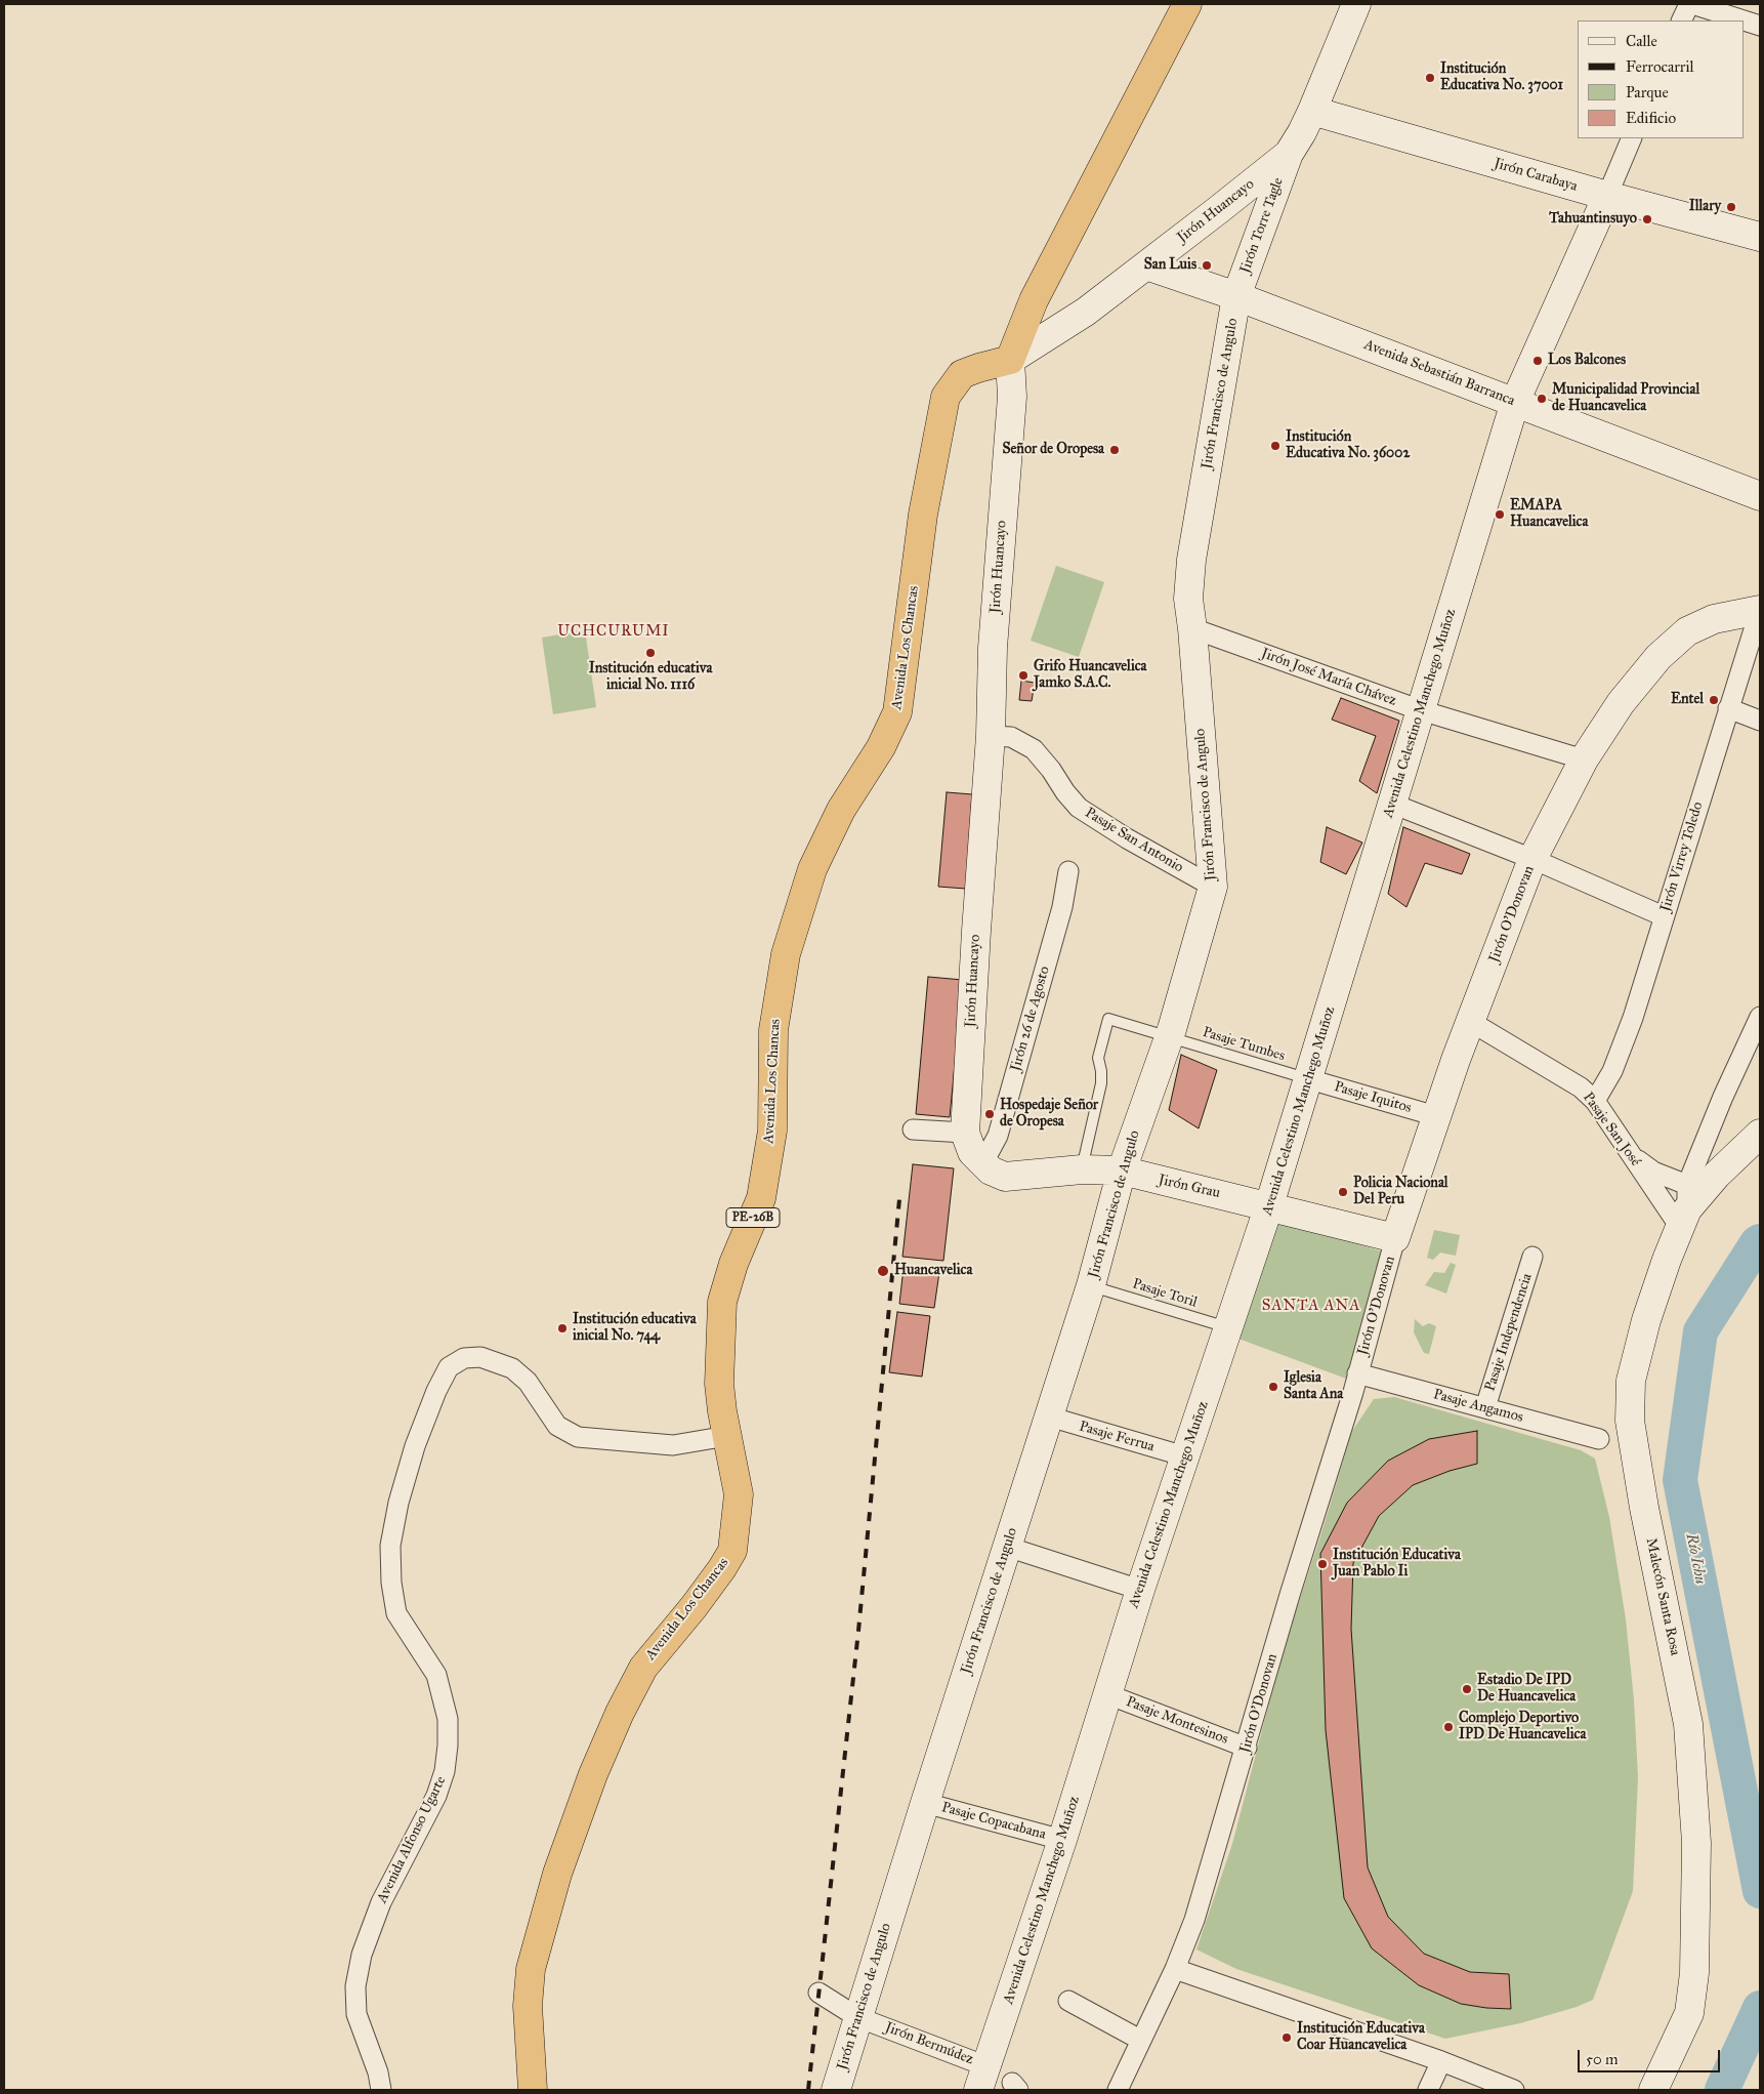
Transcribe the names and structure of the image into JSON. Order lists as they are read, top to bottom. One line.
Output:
{"streets":{"highway":["Avenida Los Chancas","PE-26B"],"main road":["Jirón Carabaya","Jirón Huancayo","Jirón Torre Tagle","Avenida Sebastián Barranca","Jirón Francisco de Angulo","Avenida Celestino Manchego Muñoz","Jirón O'Donovan","Jirón Grau","Malecón Santa Rosa"],"street":["Jirón José María Chávez","Pasaje San Antonio","Jirón Virrey Toledo","Jirón 26 de Agosto","Pasaje Iquitos","Pasaje San José","Pasaje Independencia","Pasaje Angamos","Pasaje Ferrua","Pasaje Montesinos","Pasaje Copacabana","Avenida Alfonso Ugarte","Jirón Bermúdez"],"lane":["Pasaje Tumbes","Pasaje Toril"]},"crossings":[["Jirón Carabaya","Jirón Huancayo"],["Jirón Carabaya","Avenida Celestino Manchego Muñoz"],["Jirón Huancayo","Jirón Torre Tagle"],["Jirón Huancayo","Avenida Sebastián Barranca"],["Jirón Huancayo","Avenida Los Chancas"],["Jirón Huancayo","Pasaje San Antonio"],["Jirón Huancayo","Jirón 26 de Agosto"],["Jirón Huancayo","Jirón Grau"],["Jirón Torre Tagle","Avenida Sebastián Barranca"],["Jirón Torre Tagle","Jirón Francisco de Angulo"],["Avenida Sebastián Barranca","Jirón Francisco de Angulo"],["Avenida Sebastián Barranca","Avenida Celestino Manchego Muñoz"],["Jirón Francisco de Angulo","Jirón José María Chávez"],["Jirón Francisco de Angulo","Pasaje San Antonio"],["Jirón Francisco de Angulo","Pasaje Tumbes"],["Jirón Francisco de Angulo","Jirón Grau"],["Jirón Francisco de Angulo","Pasaje Toril"],["Jirón Francisco de Angulo","Pasaje Ferrua"],["Jirón Francisco de Angulo","Pasaje Copacabana"],["Jirón Francisco de Angulo","Jirón Bermúdez"],["Avenida Los Chancas","Avenida Alfonso Ugarte"],["Jirón José María Chávez","Avenida Celestino Manchego Muñoz"],["Jirón José María Chávez","Jirón O'Donovan"],["Avenida Celestino Manchego Muñoz","Pasaje Tumbes"],["Avenida Celestino Manchego Muñoz","Pasaje Iquitos"],["Avenida Celestino Manchego Muñoz","Jirón Grau"],["Avenida Celestino Manchego Muñoz","Pasaje Toril"],["Avenida Celestino Manchego Muñoz","Pasaje Ferrua"],["Avenida Celestino Manchego Muñoz","Pasaje Montesinos"],["Avenida Celestino Manchego Muñoz","Pasaje Copacabana"],["Avenida Celestino Manchego Muñoz","Jirón Bermúdez"],["Jirón Virrey Toledo","Jirón O'Donovan"],["Jirón Virrey Toledo","Pasaje San José"],["Jirón O'Donovan","Pasaje Iquitos"],["Jirón O'Donovan","Pasaje San José"],["Jirón O'Donovan","Jirón Grau"],["Jirón O'Donovan","Pasaje Angamos"],["Jirón O'Donovan","Pasaje Montesinos"],["Jirón 26 de Agosto","Jirón Grau"],["Pasaje Tumbes","Pasaje Iquitos"],["Pasaje Tumbes","Jirón Grau"],["Pasaje San José","Malecón Santa Rosa"],["Pasaje Independencia","Pasaje Angamos"]],"districts":["UCHCURUMI","SANTA ANA"],"water":["Río Ichu"],"places":["Institución Educativa No. 37001","Illary","Tahuantinsuyo","San Luis","Los Balcones","Municipalidad Provincial de Huancavelica","Institución Educativa No. 36002","Señor de Oropesa","EMAPA Huancavelica","Institución educativa inicial No. 1116","Grifo Huancavelica Jamko S.A.C.","Entel","Hospedaje Señor de Oropesa","Policia Nacional Del Peru","Huancavelica","Institución educativa inicial No. 744","Iglesia Santa Ana","Institución Educativa Juan Pablo Ii","Estadio De IPD De Huancavelica","Complejo Deportivo IPD De Huancavelica","Institución Educativa Coar Huancavelica"],"legend":["Calle","Ferrocarril","Parque","Edificio"],"scale_bar":"50 m"}
